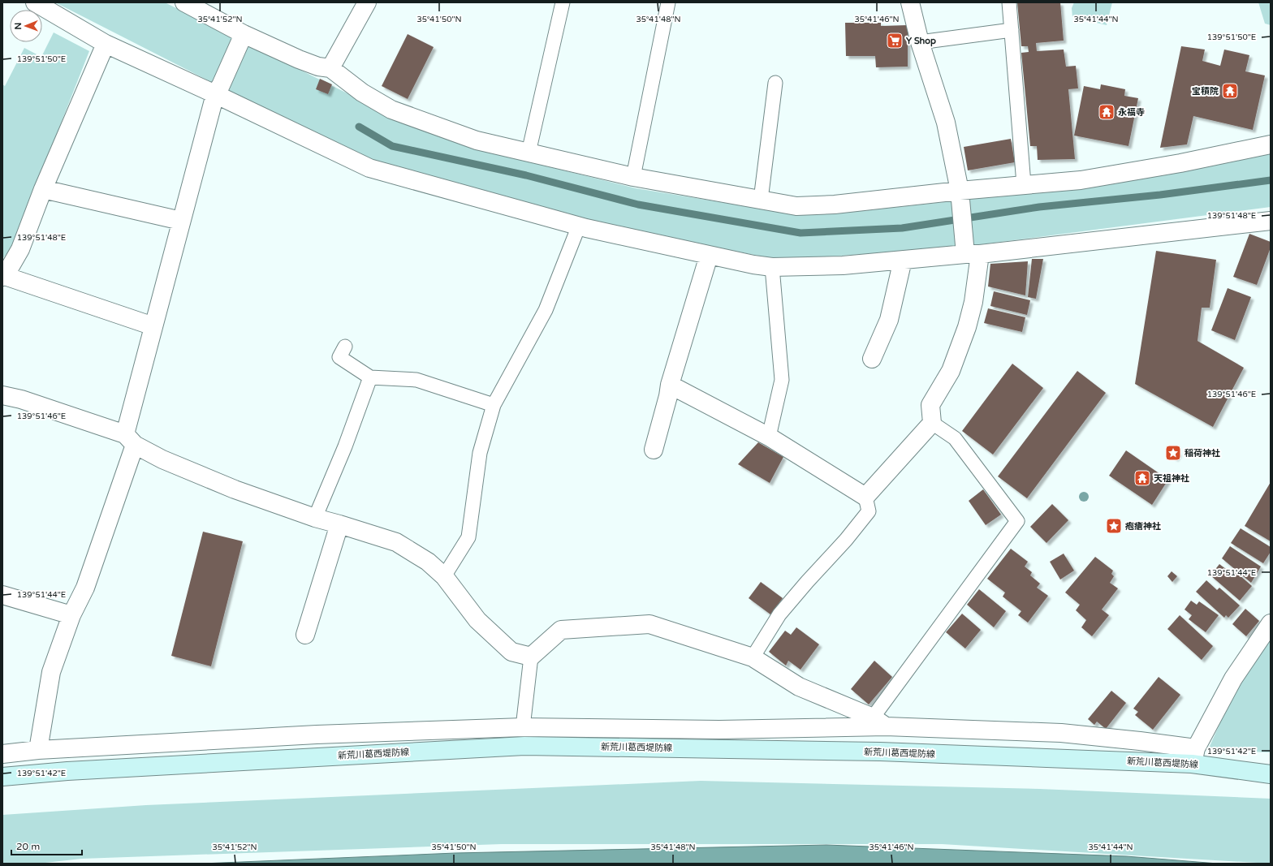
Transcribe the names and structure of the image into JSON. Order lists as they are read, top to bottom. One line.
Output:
{"streets":{"main road":["新荒川葛西堤防線"]},"places":{"supermarket":["Y Shop"],"temple":["宝積院","永福寺","天祖神社"],"place":["稲荷神社","疱瘡神社"]},"scale_bar":"20 m","north":"left","coordinates":["35°41'52\"N","35°41'50\"N","35°41'48\"N","35°41'46\"N","35°41'44\"N","139°51'50\"E","139°51'48\"E","139°51'46\"E","139°51'44\"E","139°51'42\"E"]}
